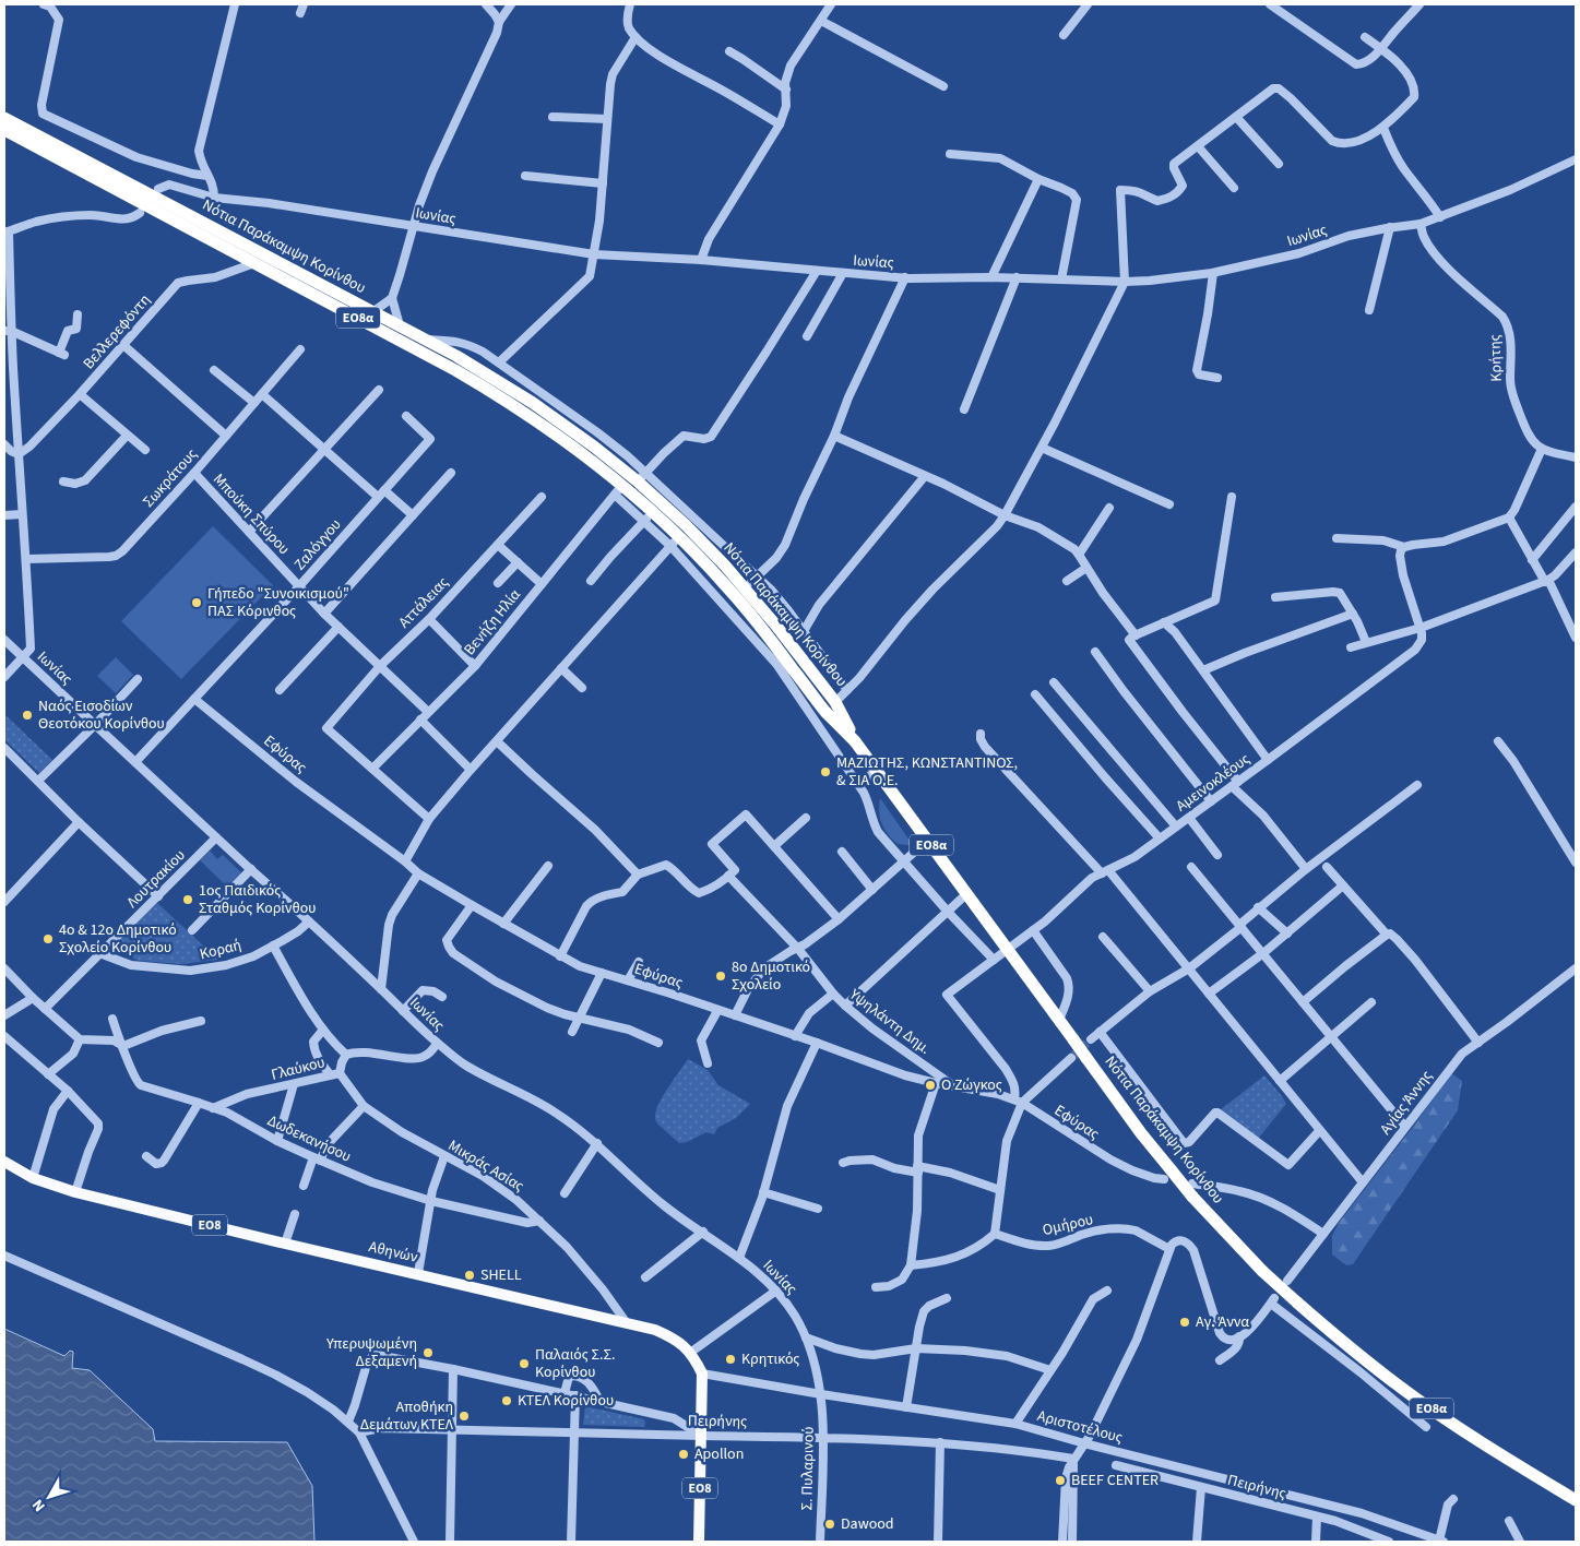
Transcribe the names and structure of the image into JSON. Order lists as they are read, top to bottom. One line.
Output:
{"streets":{"highway":["Νότια Παράκαμψη Κορίνθου","ΕΟ8α"],"main road":["ΕΟ8","Αθηνών"],"street":["Ιωνίας","Βελλερεφόντη","Κρήτης","Σωκράτους","Μπούκη Σπύρου","Ζαλόγγου","Αττάλειας","Βενήζη Ηλία","Εφύρας","Αμεινοκλέους","Λουτρακίου","Κοραή","Υψηλάντη Δημ.","Γλαύκου","Αγίας Άννης","Δωδεκανήσου","Μικράς Ασίας","Ομήρου","Πειρήνης","Αριστοτέλους","Σ. Πυλαρινού"]},"crossings":[["Ιωνίας","Κρήτης"],["Ιωνίας","Ζαλόγγου"],["Ιωνίας","Λουτρακίου"],["Ιωνίας","Κοραή"],["Ιωνίας","Αριστοτέλους"],["Ιωνίας","Σ. Πυλαρινού"],["Νότια Παράκαμψη Κορίνθου","Βελλερεφόντη"],["Νότια Παράκαμψη Κορίνθου","Βενήζη Ηλία"],["Νότια Παράκαμψη Κορίνθου","Εφύρας"],["Νότια Παράκαμψη Κορίνθου","Αμεινοκλέους"],["Σωκράτους","Μπούκη Σπύρου"],["Μπούκη Σπύρου","Ζαλόγγου"],["Μπούκη Σπύρου","Αττάλειας"],["Μπούκη Σπύρου","Βενήζη Ηλία"],["Ζαλόγγου","Εφύρας"],["Αττάλειας","Βενήζη Ηλία"],["Εφύρας","Αμεινοκλέους"],["Εφύρας","Υψηλάντη Δημ."],["Λουτρακίου","Κοραή"],["Γλαύκου","Δωδεκανήσου"],["Γλαύκου","Μικράς Ασίας"],["Δωδεκανήσου","Μικράς Ασίας"],["Μικράς Ασίας","Αθηνών"],["ΕΟ8","Αθηνών"],["ΕΟ8","Πειρήνης"],["Αθηνών","Πειρήνης"],["Αθηνών","Αριστοτέλους"],["Πειρήνης","Σ. Πυλαρινού"],["Αριστοτέλους","Σ. Πυλαρινού"]],"places":["Γήπεδο \"Συνοικισμού\" ΠΑΣ Κόρινθος","Ναός Εισοδίων Θεοτόκου Κορίνθου","ΜΑΖΙΩΤΗΣ, ΚΩΝΣΤΑΝΤΙΝΟΣ, & ΣΙΑ Ο.Ε.","1ος Παιδικός Σταθμός Κορίνθου","4ο & 12ο Δημοτικό Σχολείο Κορίνθου","8ο Δημοτικό Σχολείο","Ο Ζώγκος","SHELL","Αγ. Άννα","Υπερυψωμένη Δεξαμενή","Κρητικός","Παλαιός Σ.Σ. Κορίνθου","ΚΤΕΛ Κορίνθου","Αποθήκη Δεμάτων ΚΤΕΛ","Apollon","BEEF CENTER","Dawood"],"north":"bottom left"}
